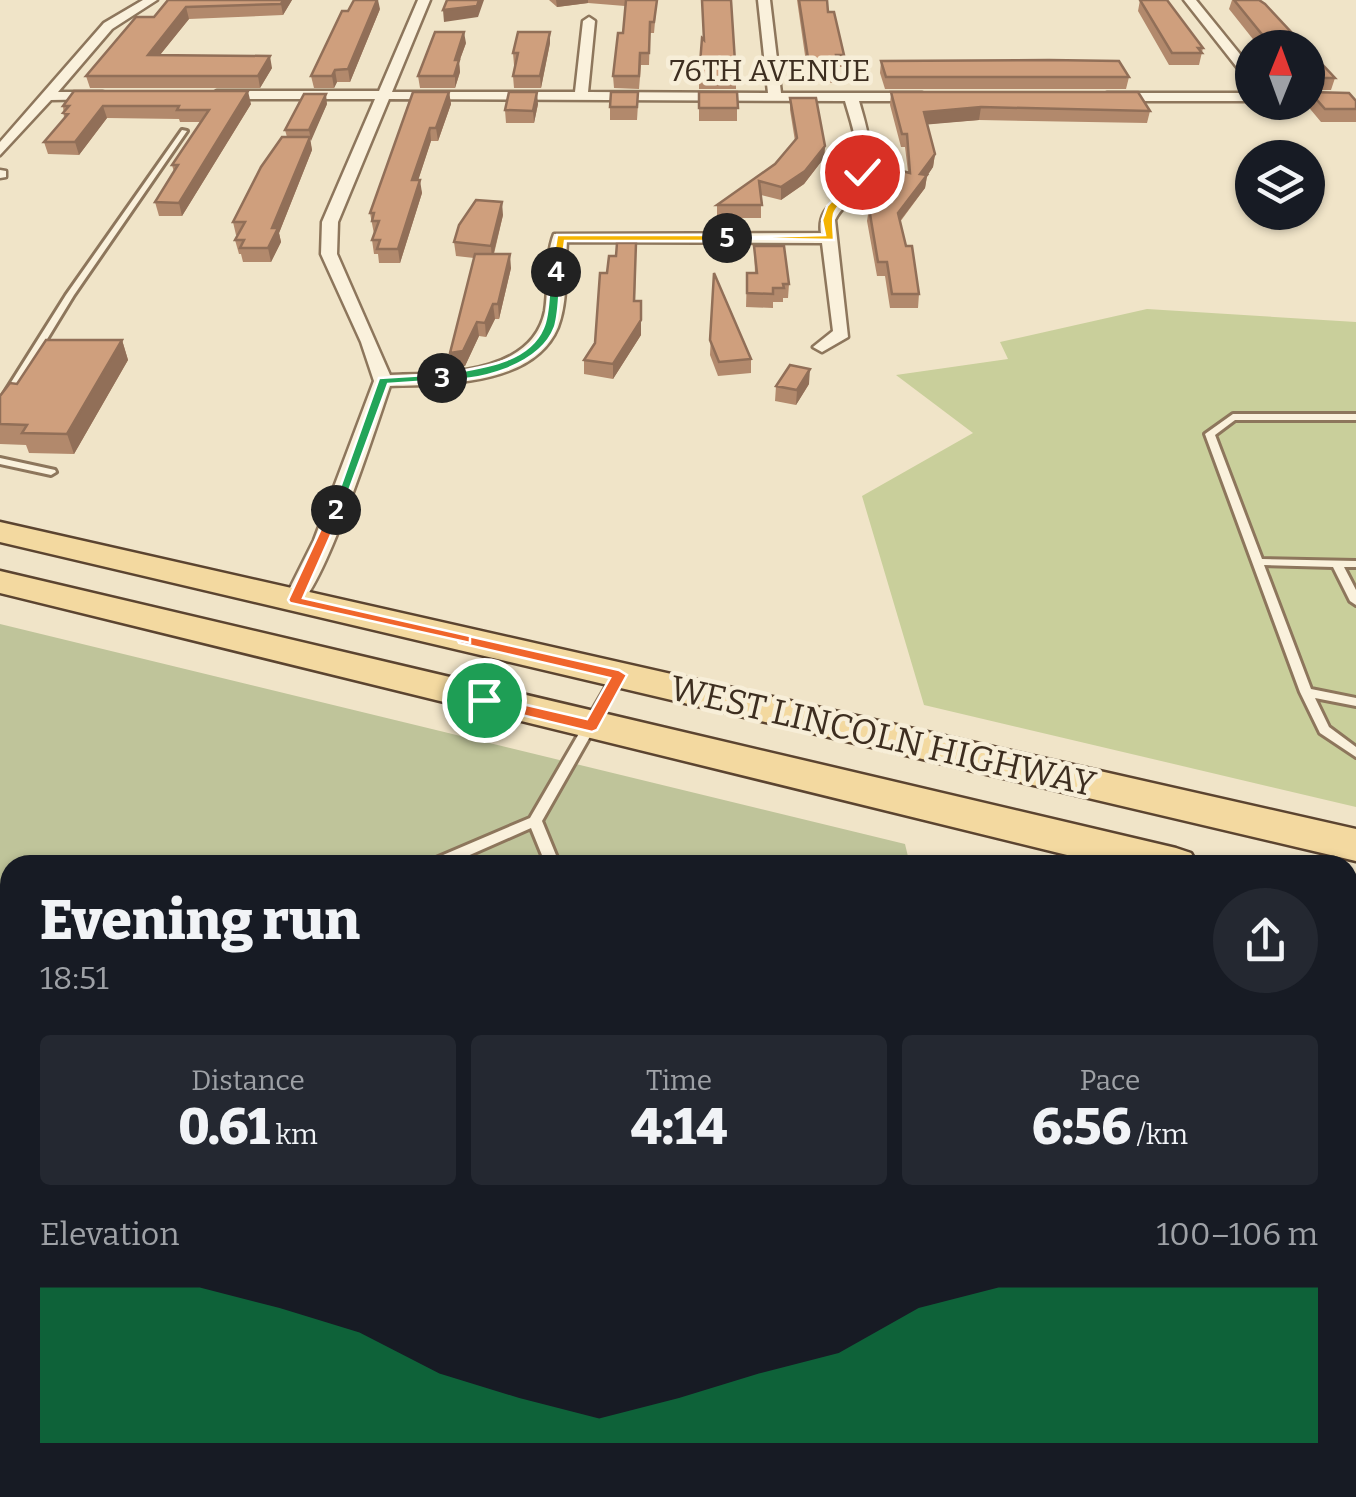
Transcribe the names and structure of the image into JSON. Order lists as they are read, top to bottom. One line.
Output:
{"streets":{"main road":["WEST LINCOLN HIGHWAY"],"street":["76TH AVENUE"]},"north":"top","page":{"pins":["5","4","3","2"],"heading":["Evening run","18:51"],"stats":[["Distance","0.61 km"],["Time","4:14"],["Pace","6:56 /km"]],"chart":["Elevation","100–106 m"]}}
